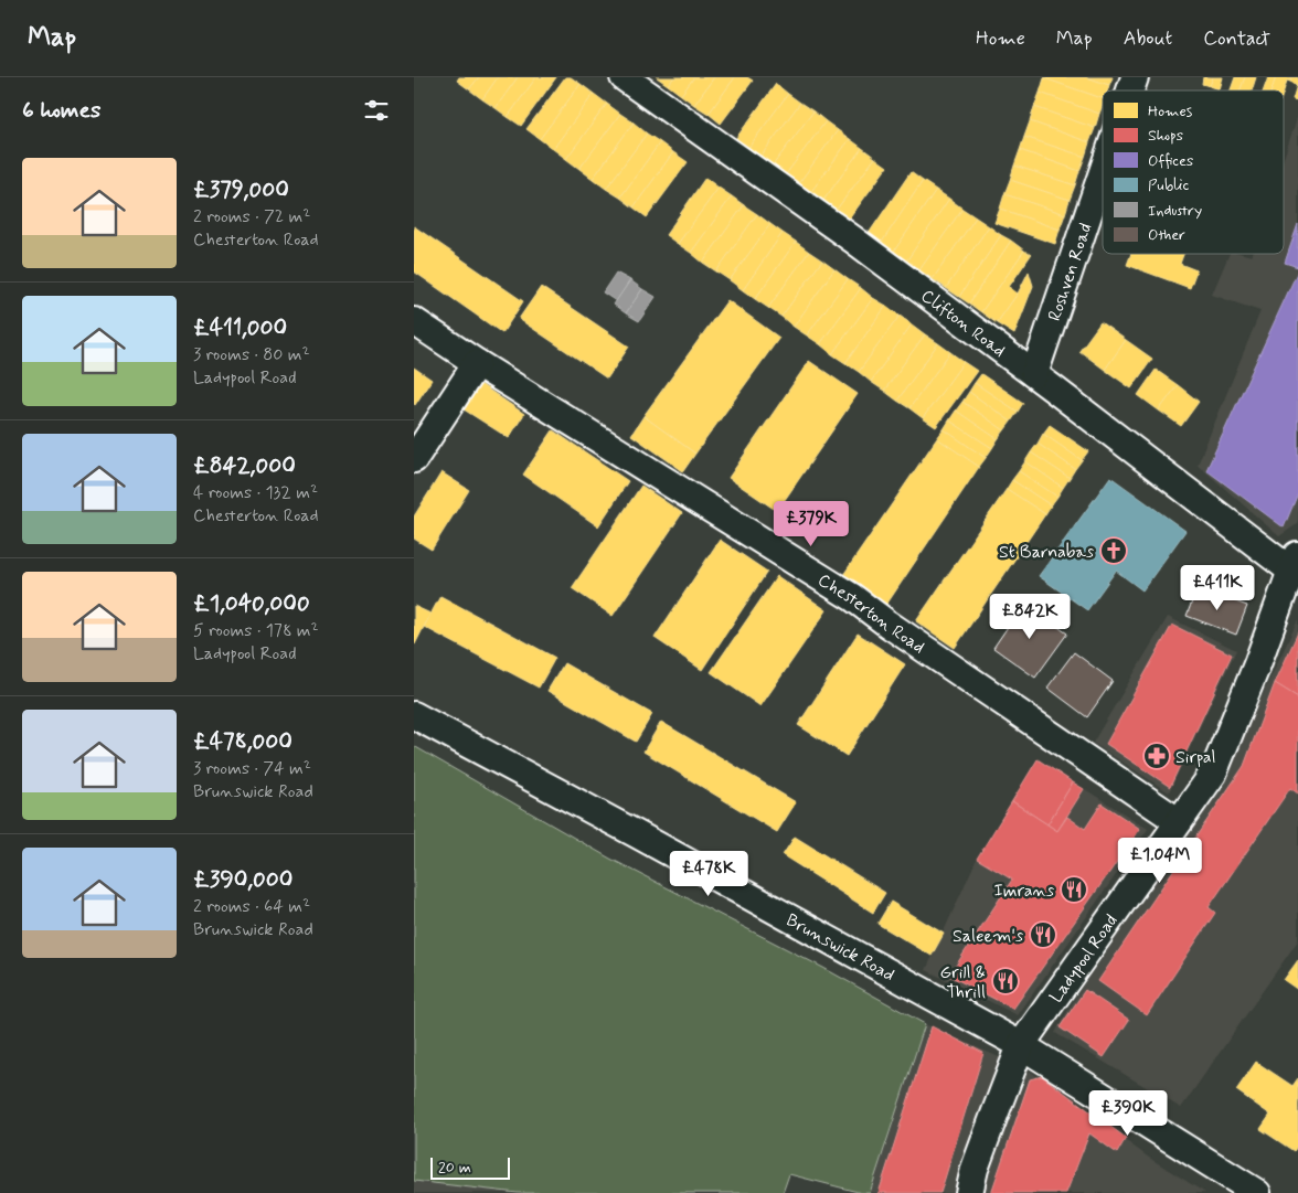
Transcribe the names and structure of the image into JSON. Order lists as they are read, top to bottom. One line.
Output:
{"streets":{"street":["Roshven Road","Clifton Road","Chesterton Road","Brunswick Road","Ladypool Road"]},"crossings":[["Roshven Road","Clifton Road"],["Clifton Road","Ladypool Road"],["Chesterton Road","Ladypool Road"],["Brunswick Road","Ladypool Road"]],"places":{"church":["St Barnabas"],"pharmacy":["Sirpal"],"restaurant":["Imrans","Saleem's","Grill & Thrill"]},"legend":["Homes","Shops","Offices","Public","Industry","Other"],"scale_bar":"20 m","page":{"header":"Map","nav":["Home","Map","About","Contact"],"heading":"6 homes","list":[{"name":"£379,000","note":"2 rooms · 72 m² · Chesterton Road"},{"name":"£411,000","note":"3 rooms · 80 m² · Ladypool Road"},{"name":"£842,000","note":"4 rooms · 132 m² · Chesterton Road"},{"name":"£1,040,000","note":"5 rooms · 178 m² · Ladypool Road"},{"name":"£478,000","note":"3 rooms · 74 m² · Brunswick Road"},{"name":"£390,000","note":"2 rooms · 64 m² · Brunswick Road"}],"price":["£379K","£411K","£842K","£1.04M","£478K","£390K"],"scale":"20 m"}}
